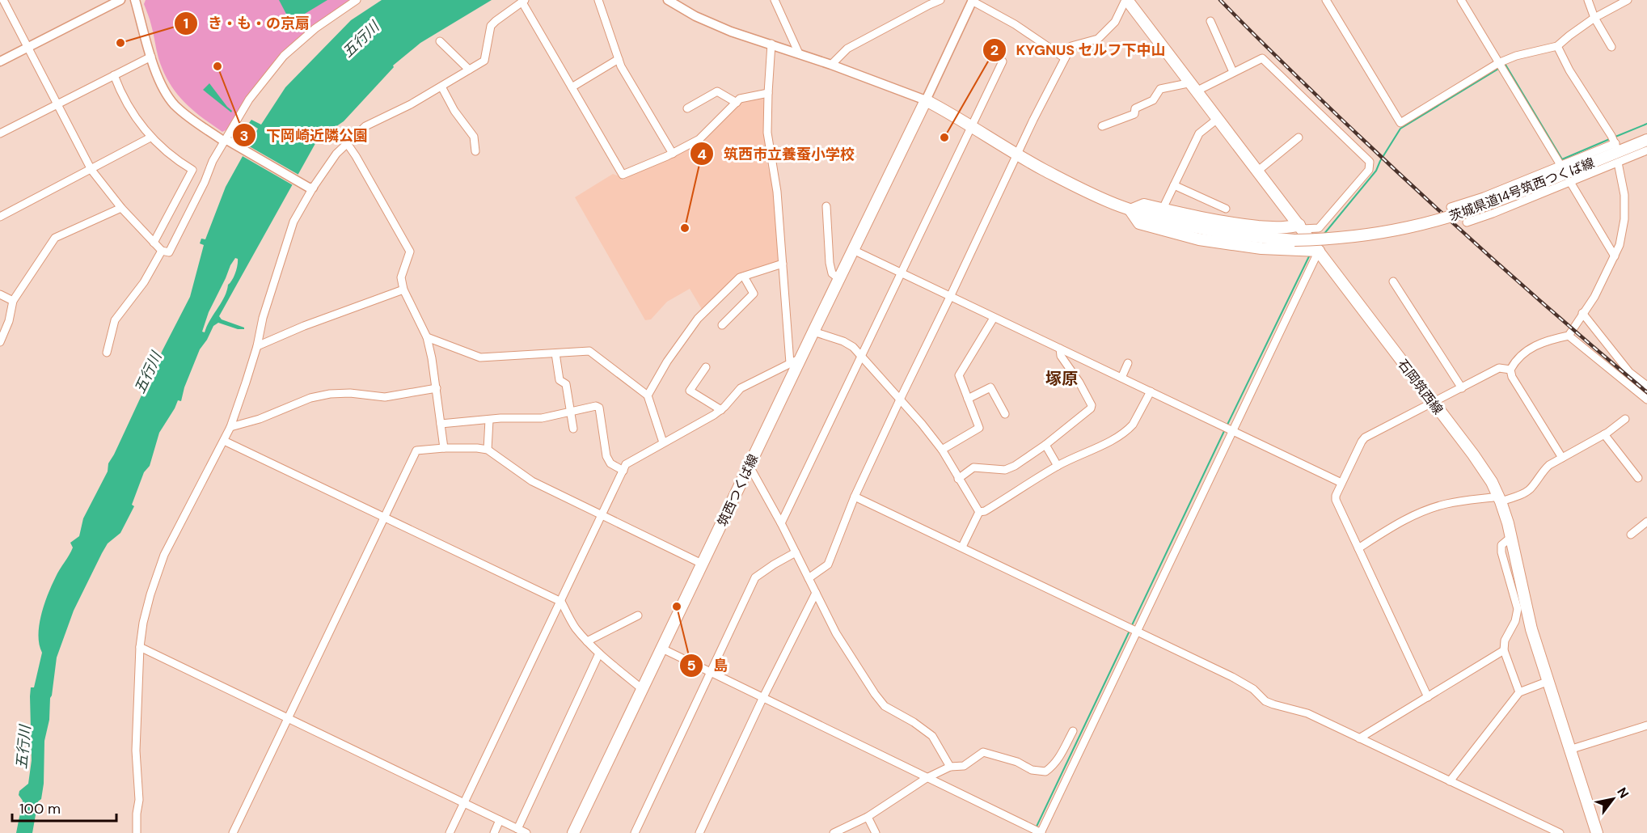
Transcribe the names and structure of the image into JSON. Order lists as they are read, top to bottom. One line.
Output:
{"streets":{"main road":["茨城県道14号筑西つくば線","石岡筑西線","筑西つくば線"]},"crossings":[["茨城県道14号筑西つくば線","筑西つくば線"]],"districts":["塚原"],"water":["五行川"],"places":["き・も・の京扇","下岡崎近隣公園","KYGNUS セルフ下中山","筑西市立養蚕小学校","島"],"scale_bar":"100 m","north":"top right"}
